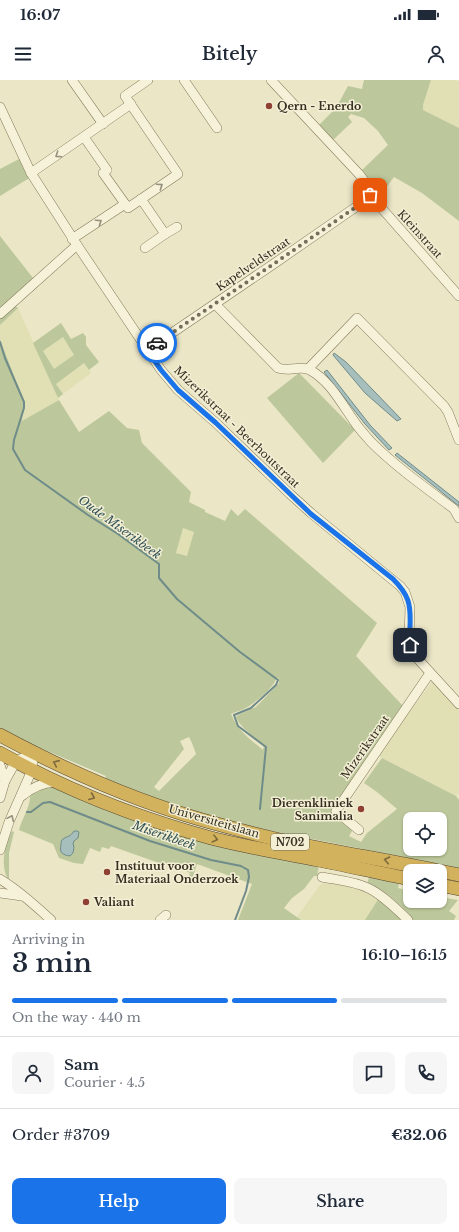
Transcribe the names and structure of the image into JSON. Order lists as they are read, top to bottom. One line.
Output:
{"streets":{"highway":["Universiteitslaan","N702"],"street":["Kleinstraat","Kapelveldstraat","Mizerikstraat - Beerhoutstraat","Mizerikstraat"]},"crossings":[["Kleinstraat","Kapelveldstraat"],["Kapelveldstraat","Mizerikstraat - Beerhoutstraat"],["Mizerikstraat - Beerhoutstraat","Mizerikstraat"]],"water":["Oude Miserikbeek","Miserikbeek"],"places":["Qern - Enerdo","Dierenkliniek Sanimalia","Instituut voor Materiaal Onderzoek","Valiant"],"page":{"status":"16:07","header":"Bitely","heading":["3 min","Arriving in","16:10–16:15"],"panel":["Sam","Courier · 4.5","Order #3709","€32.06"],"bar":"On the way · 440 m","buttons":["Help","Share"]}}
